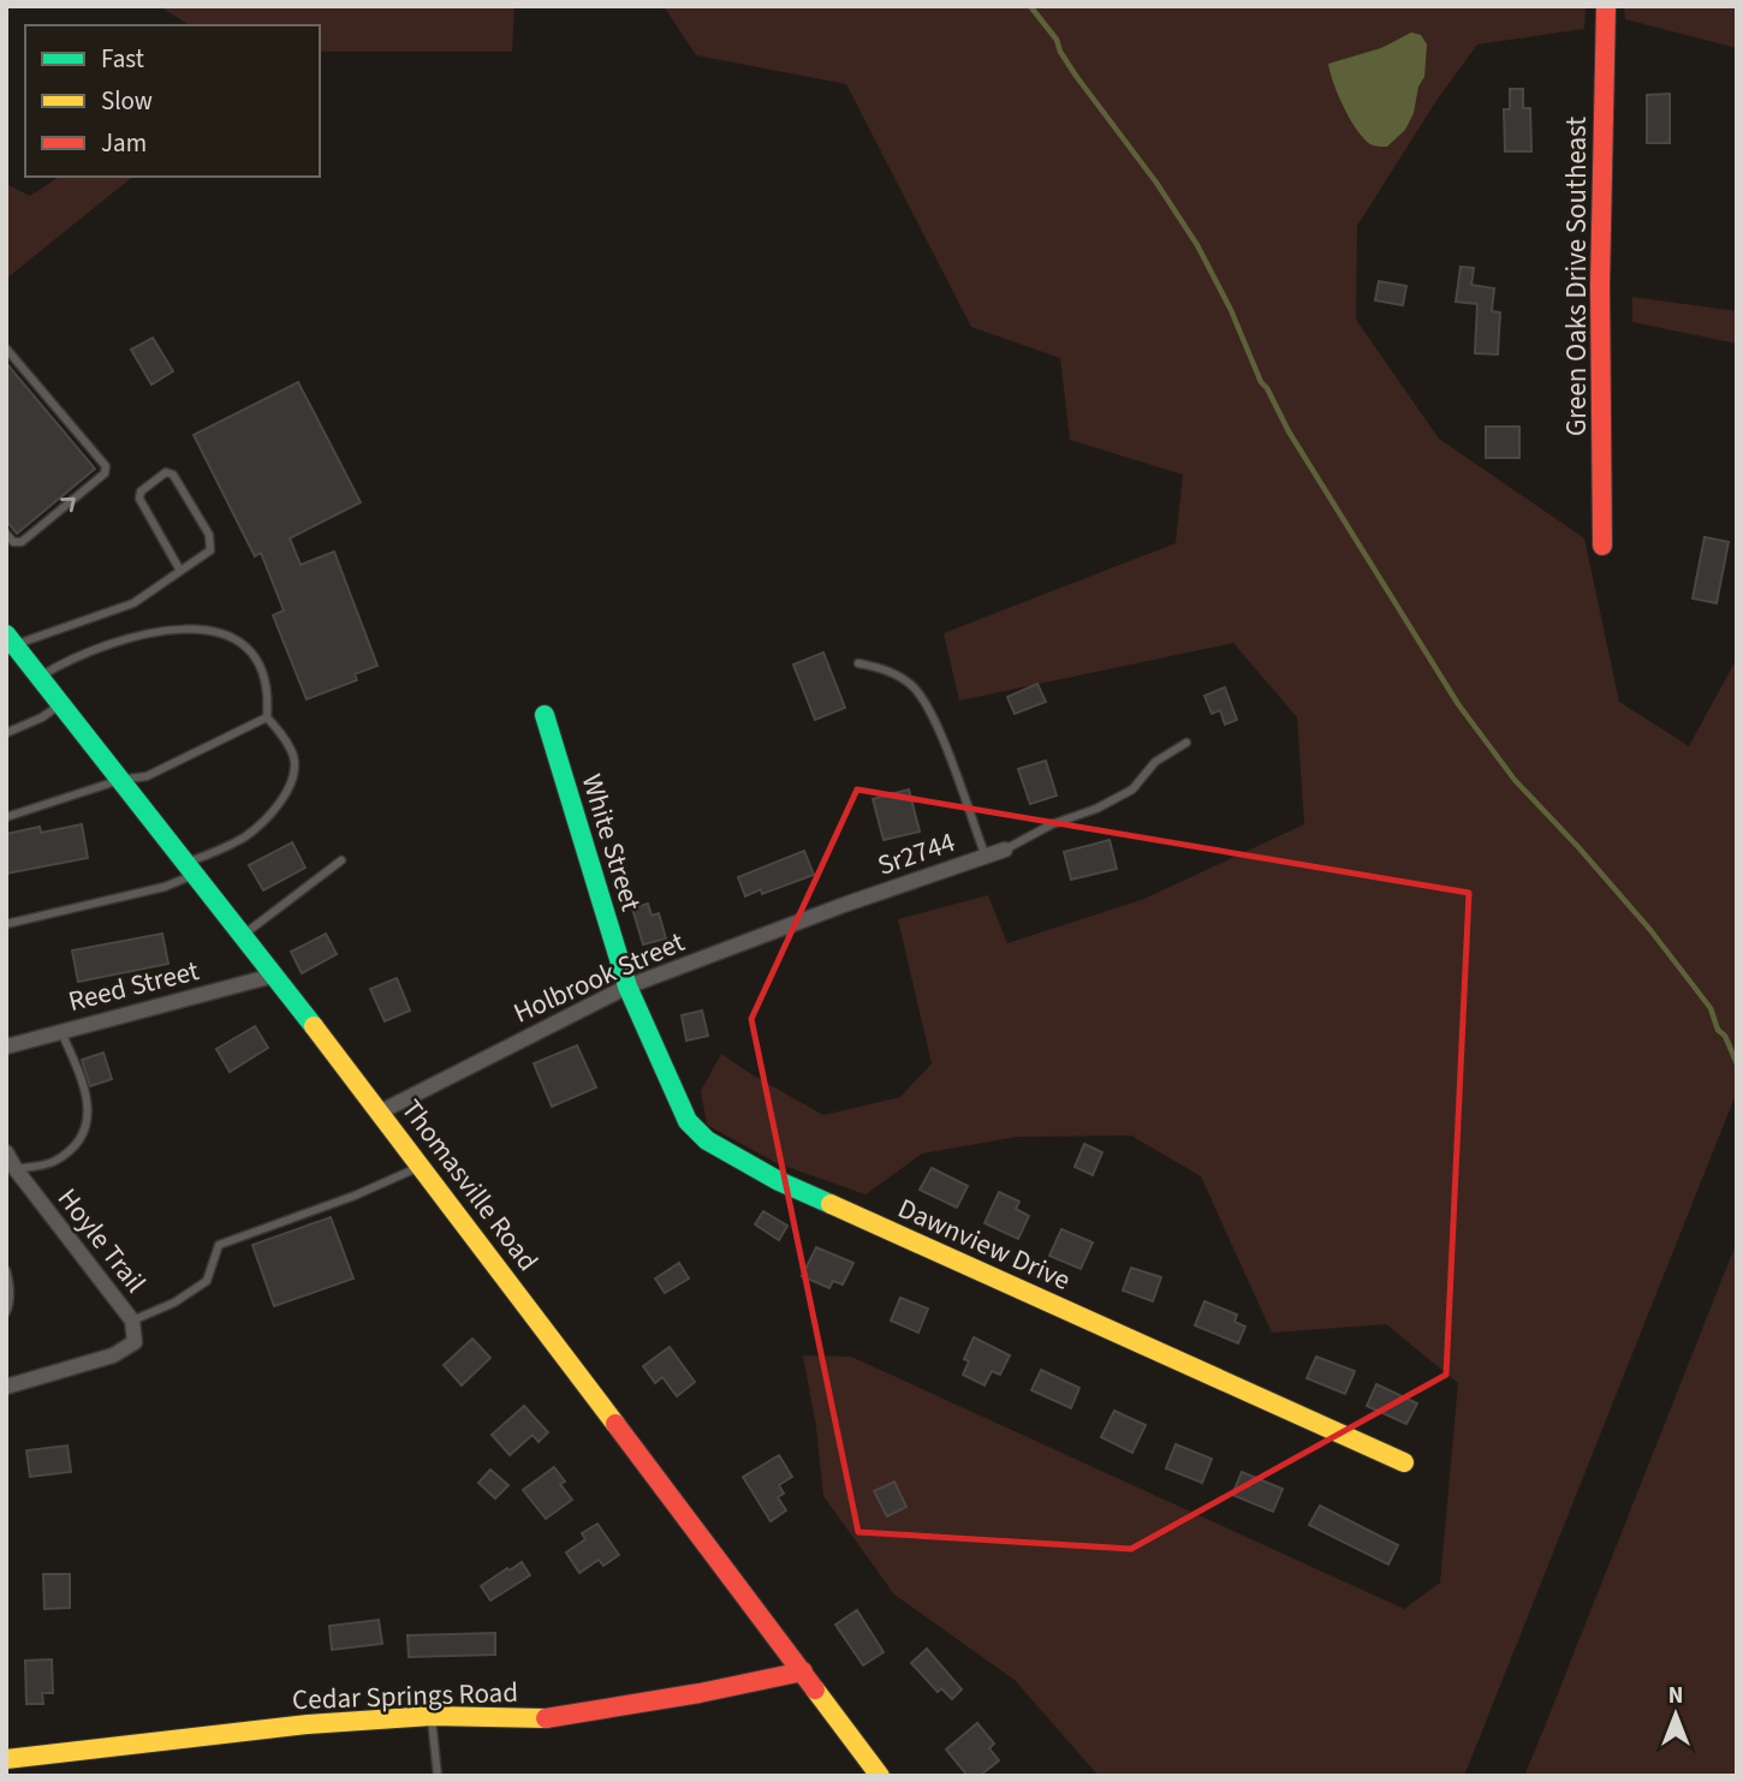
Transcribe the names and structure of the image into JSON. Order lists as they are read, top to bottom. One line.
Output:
{"streets":{"street":["Green Oaks Drive Southeast","White Street","Sr2744","Holbrook Street","Reed Street","Thomasville Road","Hoyle Trail","Dawnview Drive","Cedar Springs Road"]},"crossings":[["White Street","Holbrook Street"],["White Street","Dawnview Drive"],["Sr2744","Holbrook Street"],["Holbrook Street","Thomasville Road"],["Holbrook Street","Dawnview Drive"],["Reed Street","Thomasville Road"],["Thomasville Road","Cedar Springs Road"]],"legend":["Fast","Slow","Jam"],"north":"top"}
